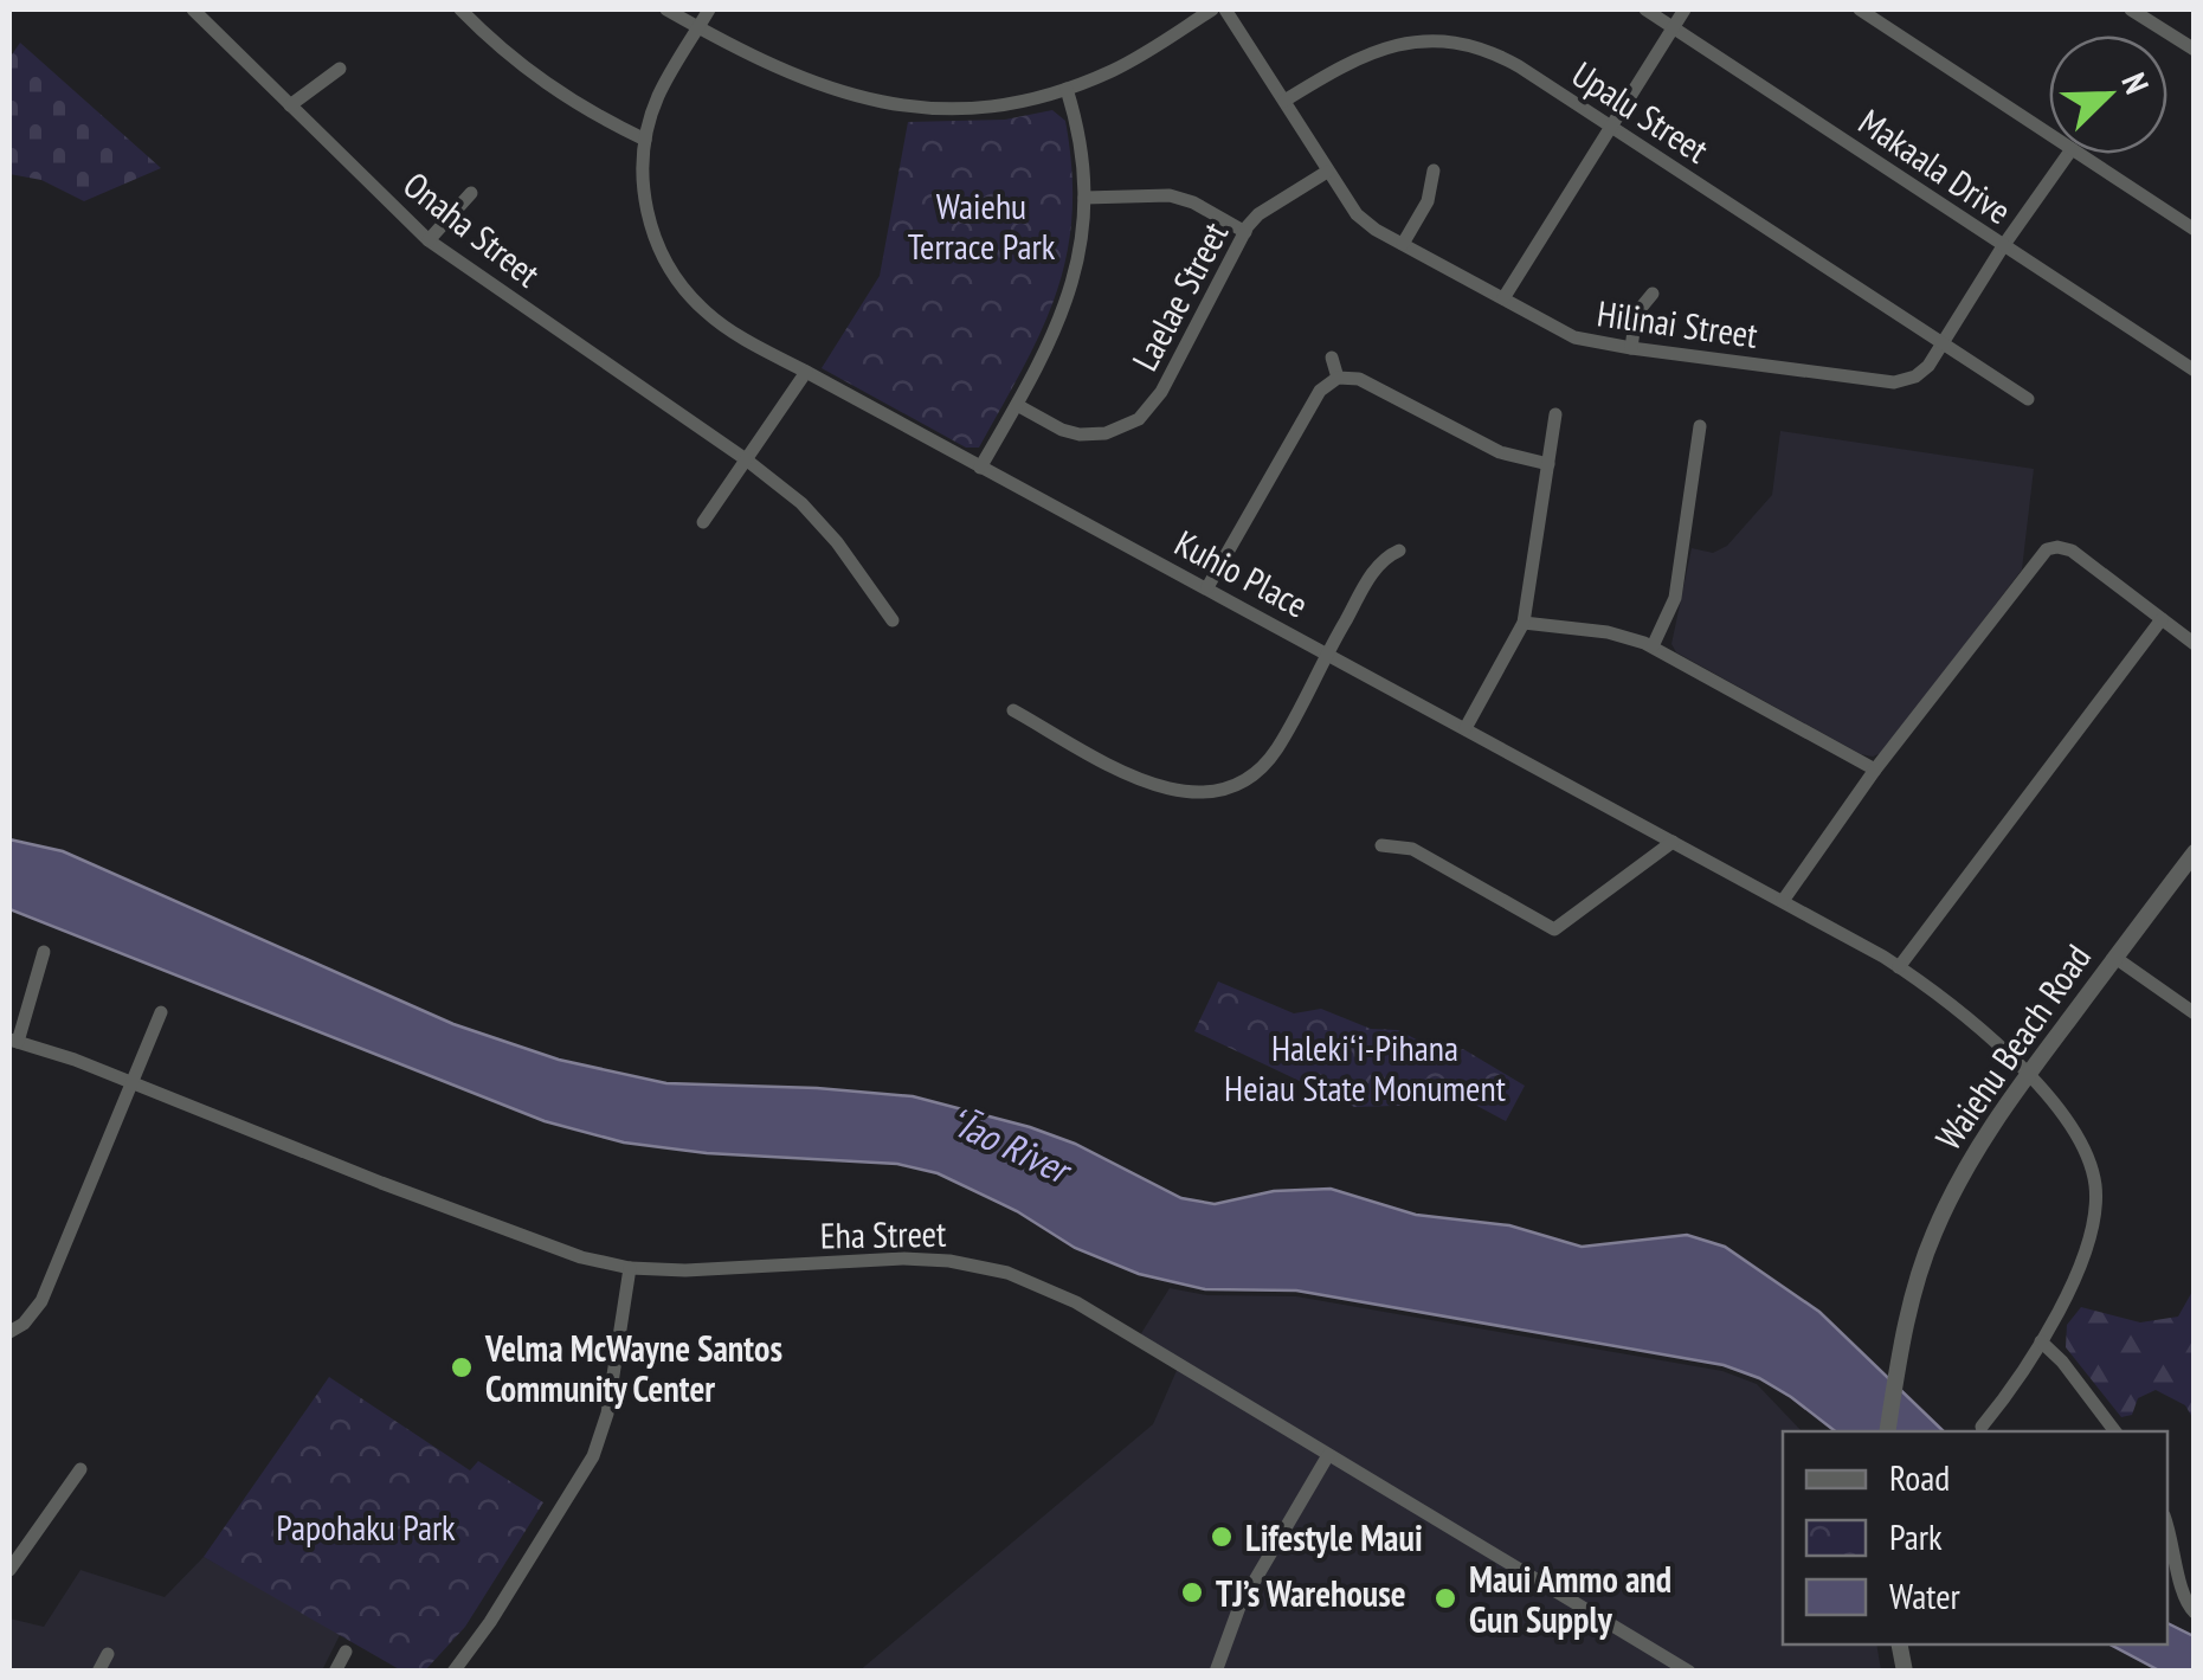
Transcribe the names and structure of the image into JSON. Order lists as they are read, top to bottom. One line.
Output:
{"streets":{"street":["Upalu Street","Makaala Drive","Onaha Street","Laelae Street","Hilinai Street","Kuhio Place","Waiehu Beach Road","Eha Street"]},"crossings":[["Upalu Street","Hilinai Street"],["Makaala Drive","Hilinai Street"],["Laelae Street","Hilinai Street"],["Kuhio Place","Waiehu Beach Road"]],"water":["ʻĪao River"],"parks":["Waiehu Terrace Park","Halekiʻi-Pihana Heiau State Monument","Papohaku Park"],"places":["Velma McWayne Santos Community Center","Lifestyle Maui","TJ’s Warehouse","Maui Ammo and Gun Supply"],"legend":["Road","Park","Water"],"north":"top right"}
